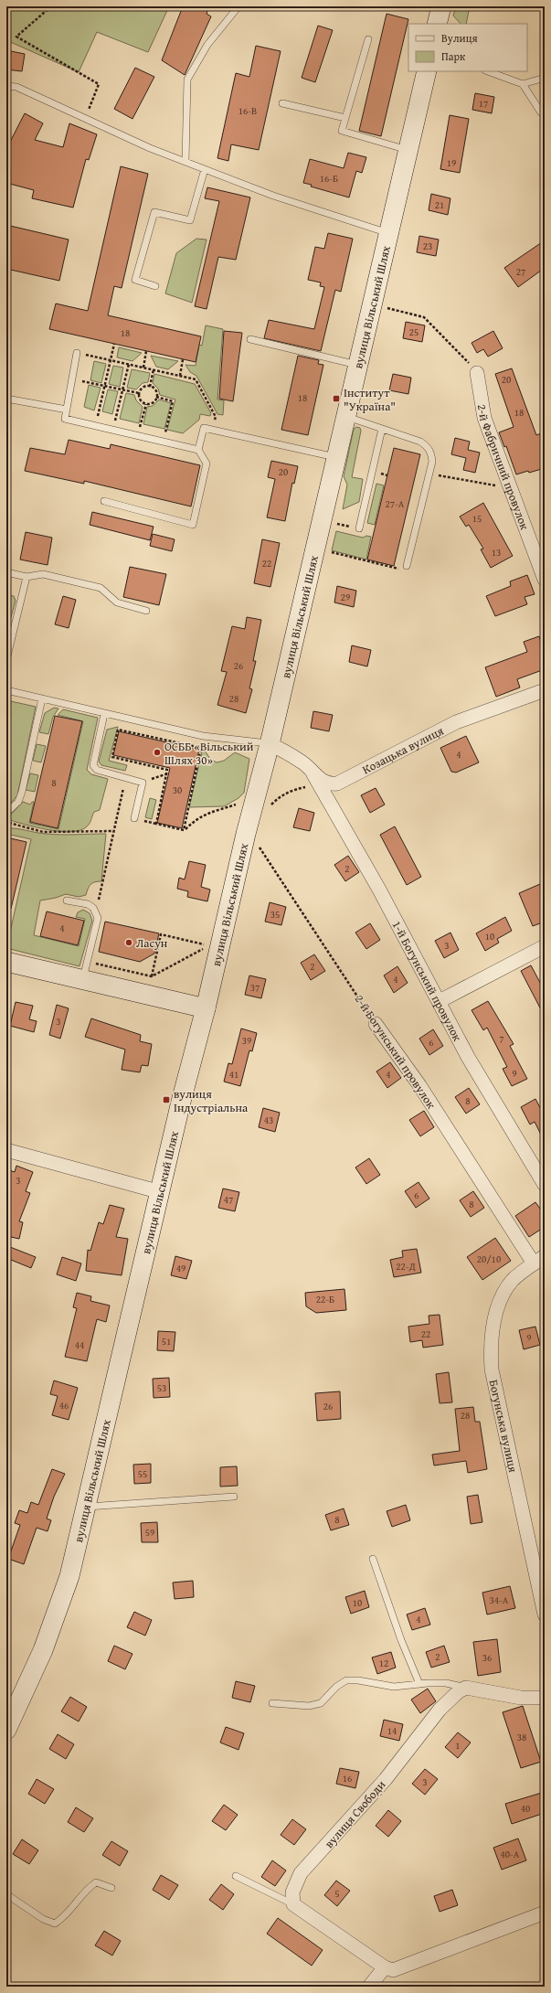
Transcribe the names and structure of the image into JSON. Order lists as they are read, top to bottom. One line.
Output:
{"streets":{"street":["вулиця Вільський Шлях","2-й Фабричний провулок","Козацька вулиця","1-й Богунський провулок","2-й Богунський провулок","Богунська вулиця","вулиця Свободи"]},"crossings":[["вулиця Вільський Шлях","Козацька вулиця"],["Козацька вулиця","1-й Богунський провулок"],["2-й Богунський провулок","Богунська вулиця"]],"places":{"transit":["Інститут \"Україна\"","вулиця Індустріальна"],"other":["ОСББ «Вільський Шлях 30»","Ласун"]},"house_numbers":["17","16-В","19","16-Б","21","23","27","25","18","20","18","18","20","27-А","15","13","22","29","26","28","4","8","30","2","35","4","10","3","2","4","37","3","7","39","6","9","41","4","8","43","3","6","47","8","20/10","22-Д","49","22-Б","22","9","51","44","53","46","26","28","55","8","59","34-А","10","4","2","36","12","14","38","1","16","3","40","40-А","5"],"legend":["Вулиця","Парк"]}
